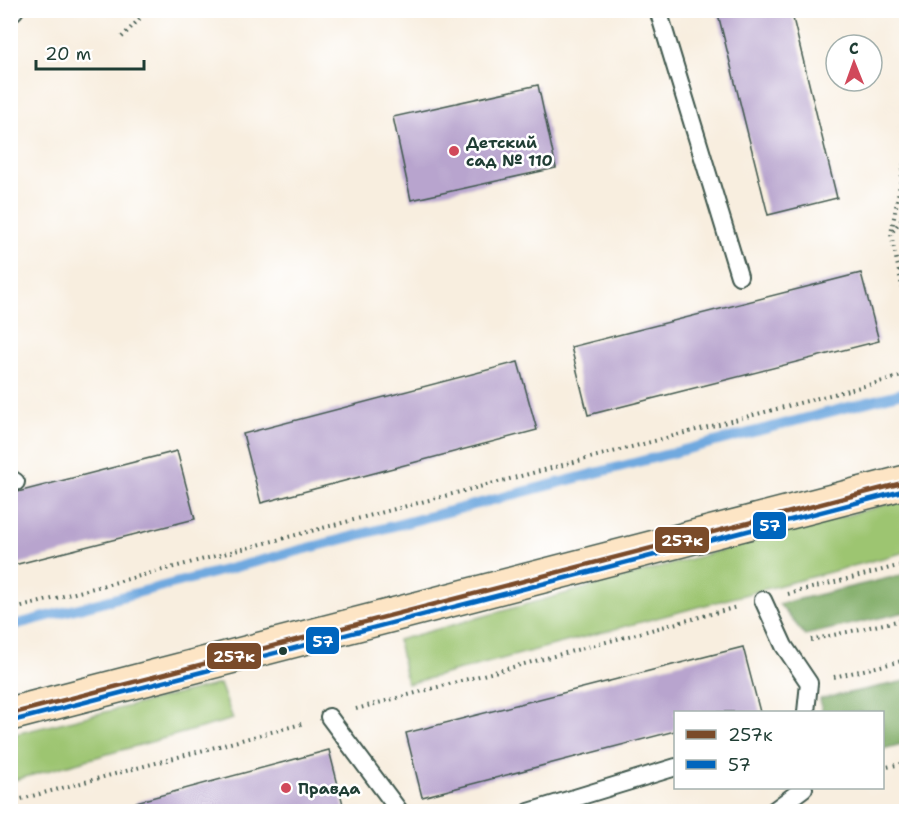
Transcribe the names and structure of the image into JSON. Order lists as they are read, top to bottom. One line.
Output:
{"places":["Детский сад № 110","Правда"],"lines":["transit line 257к","transit line 57"],"legend":["257к","57"],"scale_bar":"20 m","north":"top"}
